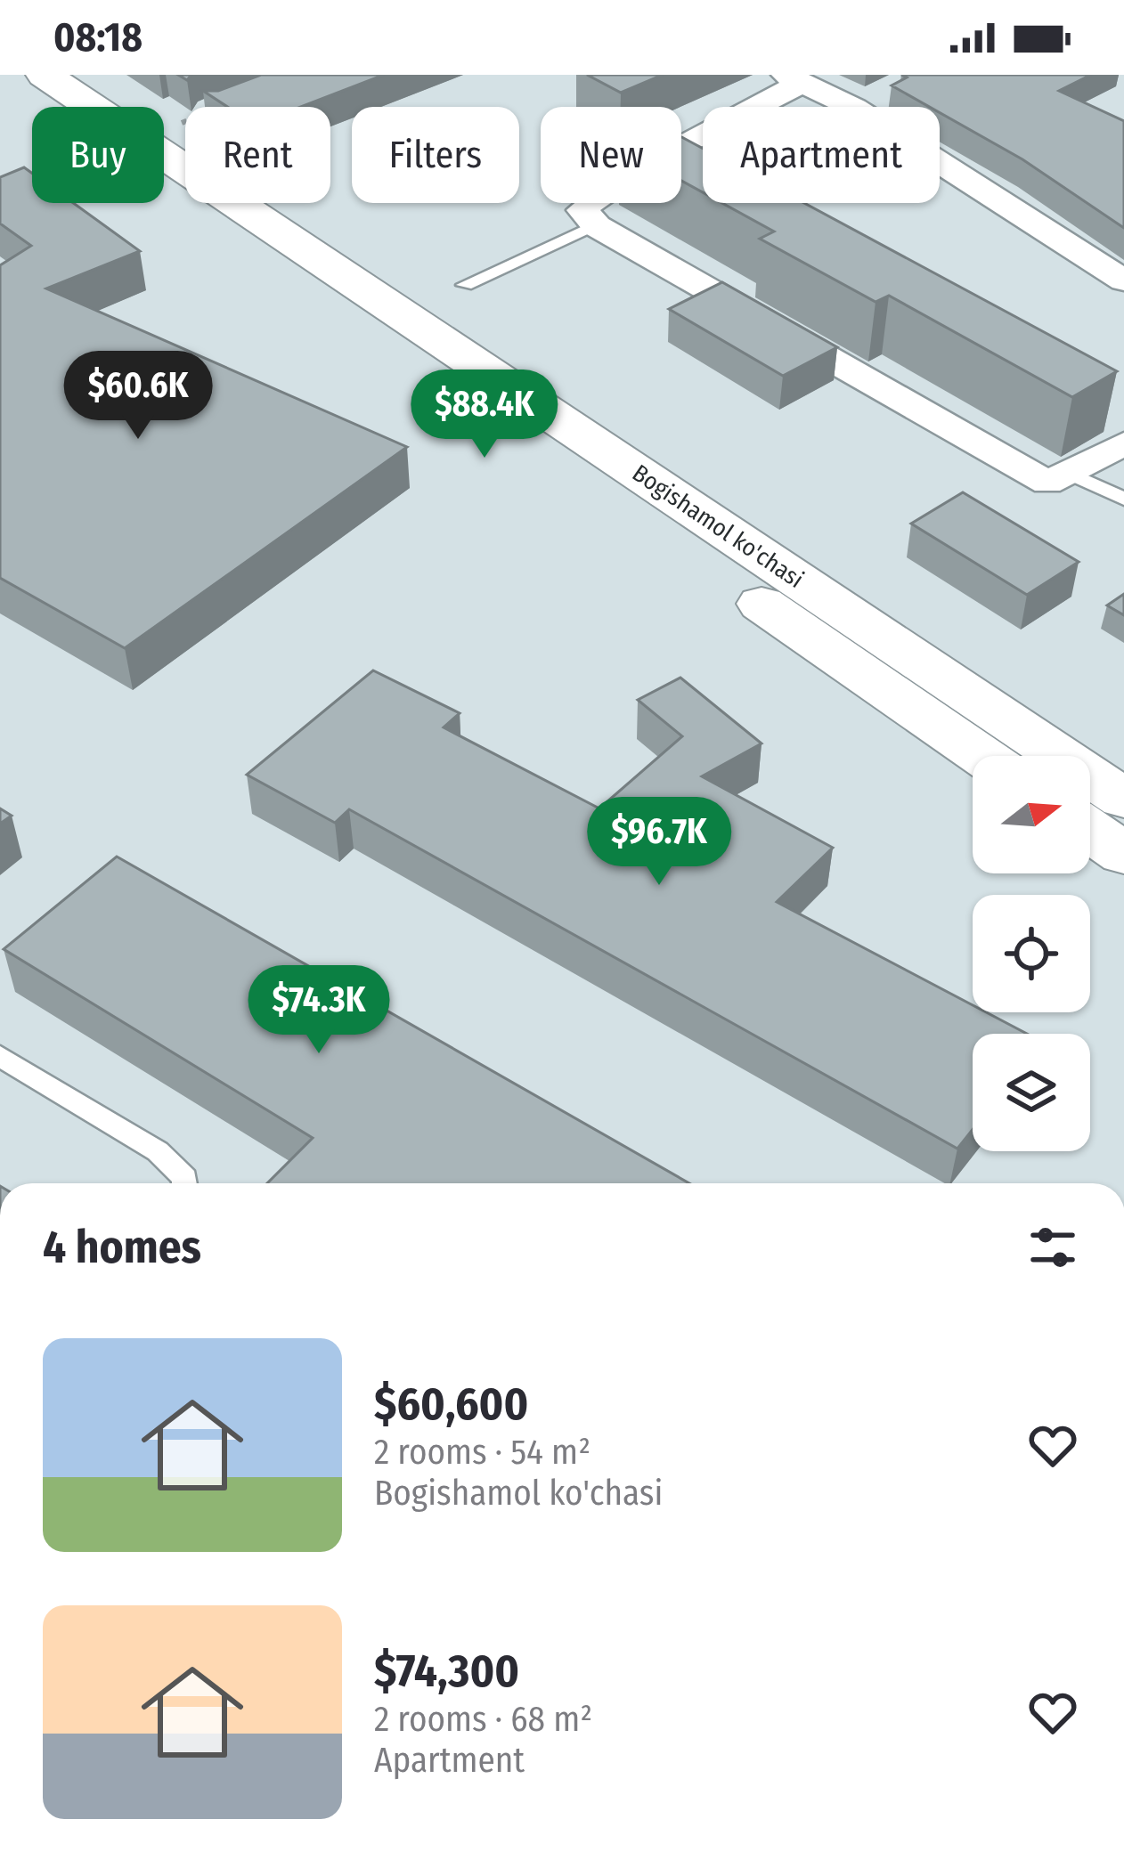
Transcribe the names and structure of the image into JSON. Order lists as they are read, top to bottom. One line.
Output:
{"streets":{"main road":["Bogishamol ko'chasi"]},"north":"right","page":{"status":"08:18","chip":["Buy","Rent","Filters","New","Apartment"],"price":["$60.6K","$88.4K","$96.7K","$74.3K"],"heading":"4 homes","list":[{"name":"$60,600","note":"2 rooms · 54 m² · Bogishamol ko'chasi"},{"name":"$74,300","note":"2 rooms · 68 m² · Apartment"}]}}
